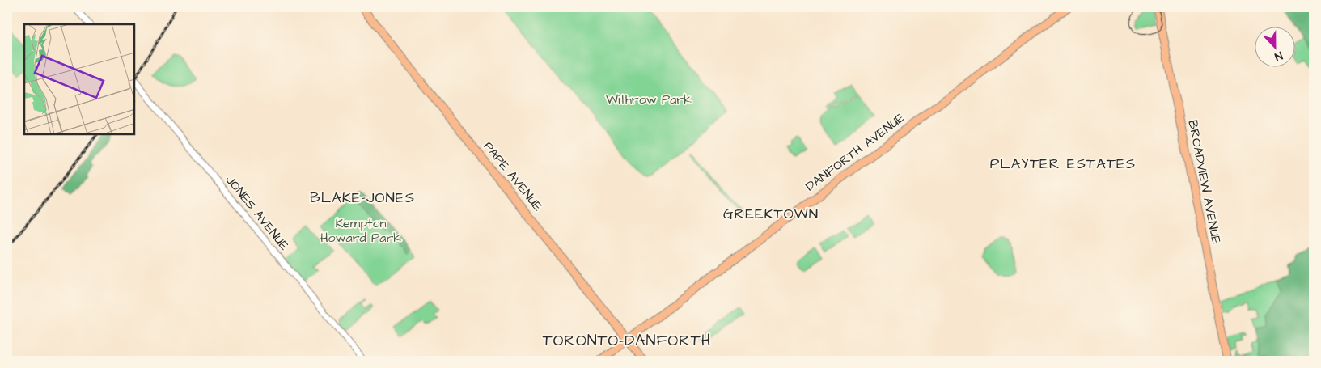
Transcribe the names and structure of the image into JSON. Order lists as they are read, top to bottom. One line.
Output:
{"streets":{"main road":["DANFORTH AVENUE","PAPE AVENUE","BROADVIEW AVENUE"],"street":["JONES AVENUE"]},"crossings":[["DANFORTH AVENUE","PAPE AVENUE"]],"districts":["PLAYTER ESTATES","BLAKE-JONES","GREEKTOWN","TORONTO–DANFORTH"],"parks":["Withrow Park","Kempton Howard Park"],"north":"bottom"}
